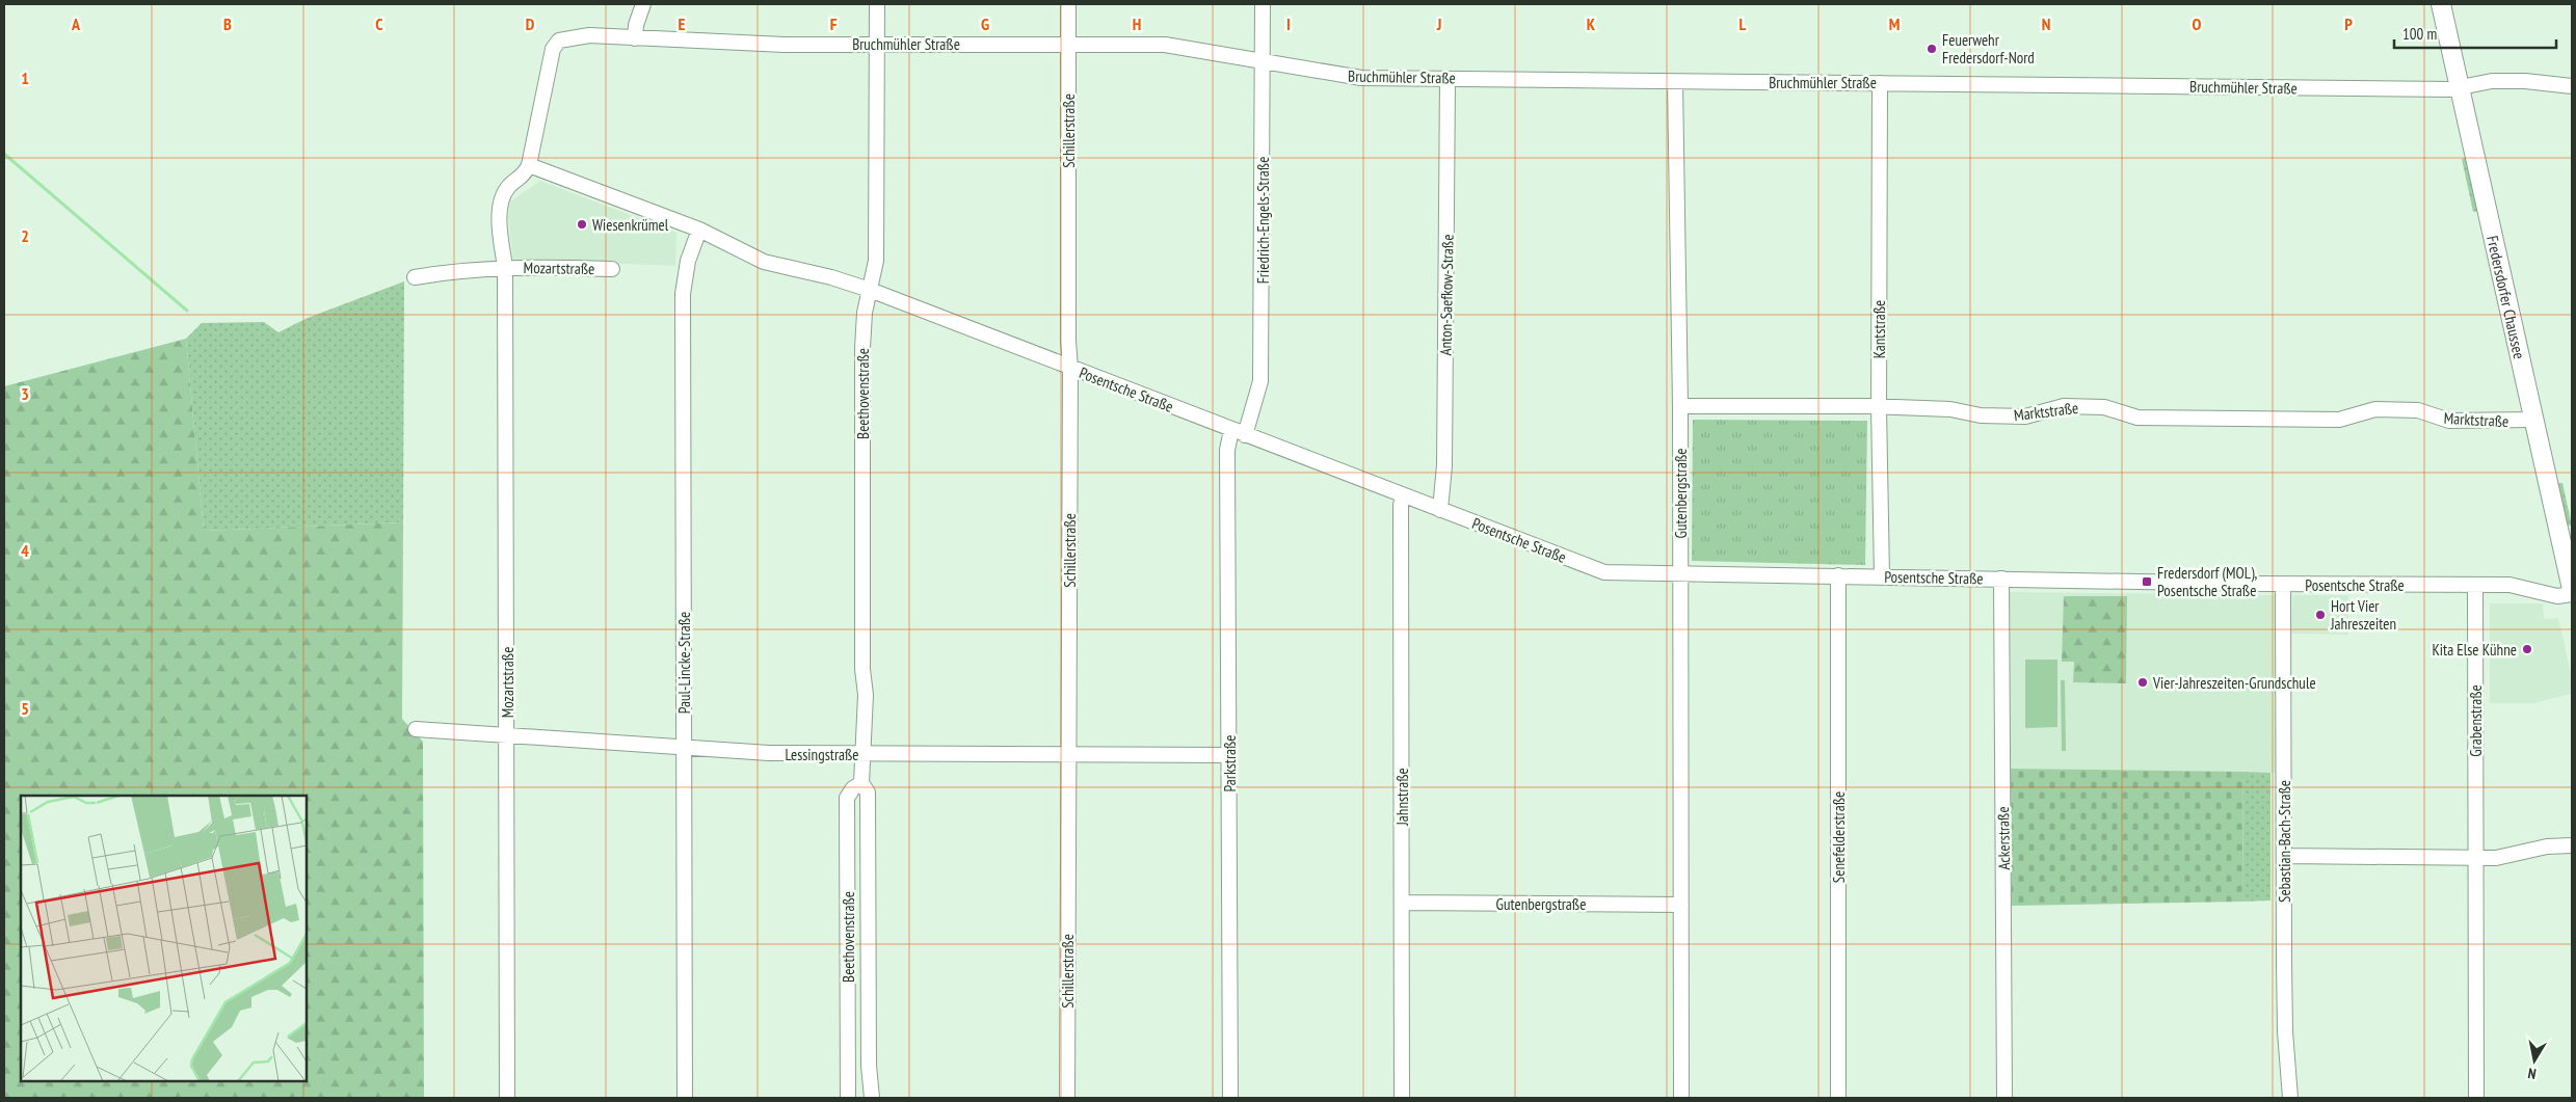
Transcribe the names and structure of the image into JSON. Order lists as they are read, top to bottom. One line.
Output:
{"streets":{"main road":["Fredersdorfer Chaussee"],"street":["Bruchmühler Straße","Schillerstraße","Friedrich-Engels-Straße","Mozartstraße","Anton-Saefkow-Straße","Kantstraße","Posentsche Straße","Beethovenstraße","Marktstraße","Gutenbergstraße","Paul-Lincke-Straße","Grabenstraße","Lessingstraße","Parkstraße","Jahnstraße","Senefelderstraße","Ackerstraße","Sebastian-Bach-Straße"]},"crossings":[["Bruchmühler Straße","Schillerstraße"],["Bruchmühler Straße","Friedrich-Engels-Straße"],["Bruchmühler Straße","Anton-Saefkow-Straße"],["Bruchmühler Straße","Fredersdorfer Chaussee"],["Bruchmühler Straße","Kantstraße"],["Bruchmühler Straße","Posentsche Straße"],["Bruchmühler Straße","Beethovenstraße"],["Bruchmühler Straße","Gutenbergstraße"],["Schillerstraße","Posentsche Straße"],["Schillerstraße","Lessingstraße"],["Friedrich-Engels-Straße","Posentsche Straße"],["Friedrich-Engels-Straße","Parkstraße"],["Mozartstraße","Lessingstraße"],["Anton-Saefkow-Straße","Posentsche Straße"],["Fredersdorfer Chaussee","Marktstraße"],["Kantstraße","Posentsche Straße"],["Kantstraße","Marktstraße"],["Posentsche Straße","Beethovenstraße"],["Posentsche Straße","Gutenbergstraße"],["Posentsche Straße","Paul-Lincke-Straße"],["Posentsche Straße","Grabenstraße"],["Posentsche Straße","Parkstraße"],["Posentsche Straße","Jahnstraße"],["Posentsche Straße","Senefelderstraße"],["Posentsche Straße","Ackerstraße"],["Posentsche Straße","Sebastian-Bach-Straße"],["Beethovenstraße","Lessingstraße"],["Marktstraße","Gutenbergstraße"],["Gutenbergstraße","Jahnstraße"],["Paul-Lincke-Straße","Lessingstraße"],["Lessingstraße","Parkstraße"]],"places":{"other":["Feuerwehr Fredersdorf-Nord","Wiesenkrümel","Hort Vier Jahreszeiten","Kita Else Kühne","Vier-Jahreszeiten-Grundschule"],"transit":["Fredersdorf (MOL), Posentsche Straße"]},"scale_bar":"100 m","north":"bottom","grid":{"columns":["A","B","C","D","E","F","G","H","I","J","K","L","M","N","O","P"],"rows":["1","2","3","4","5"]}}
